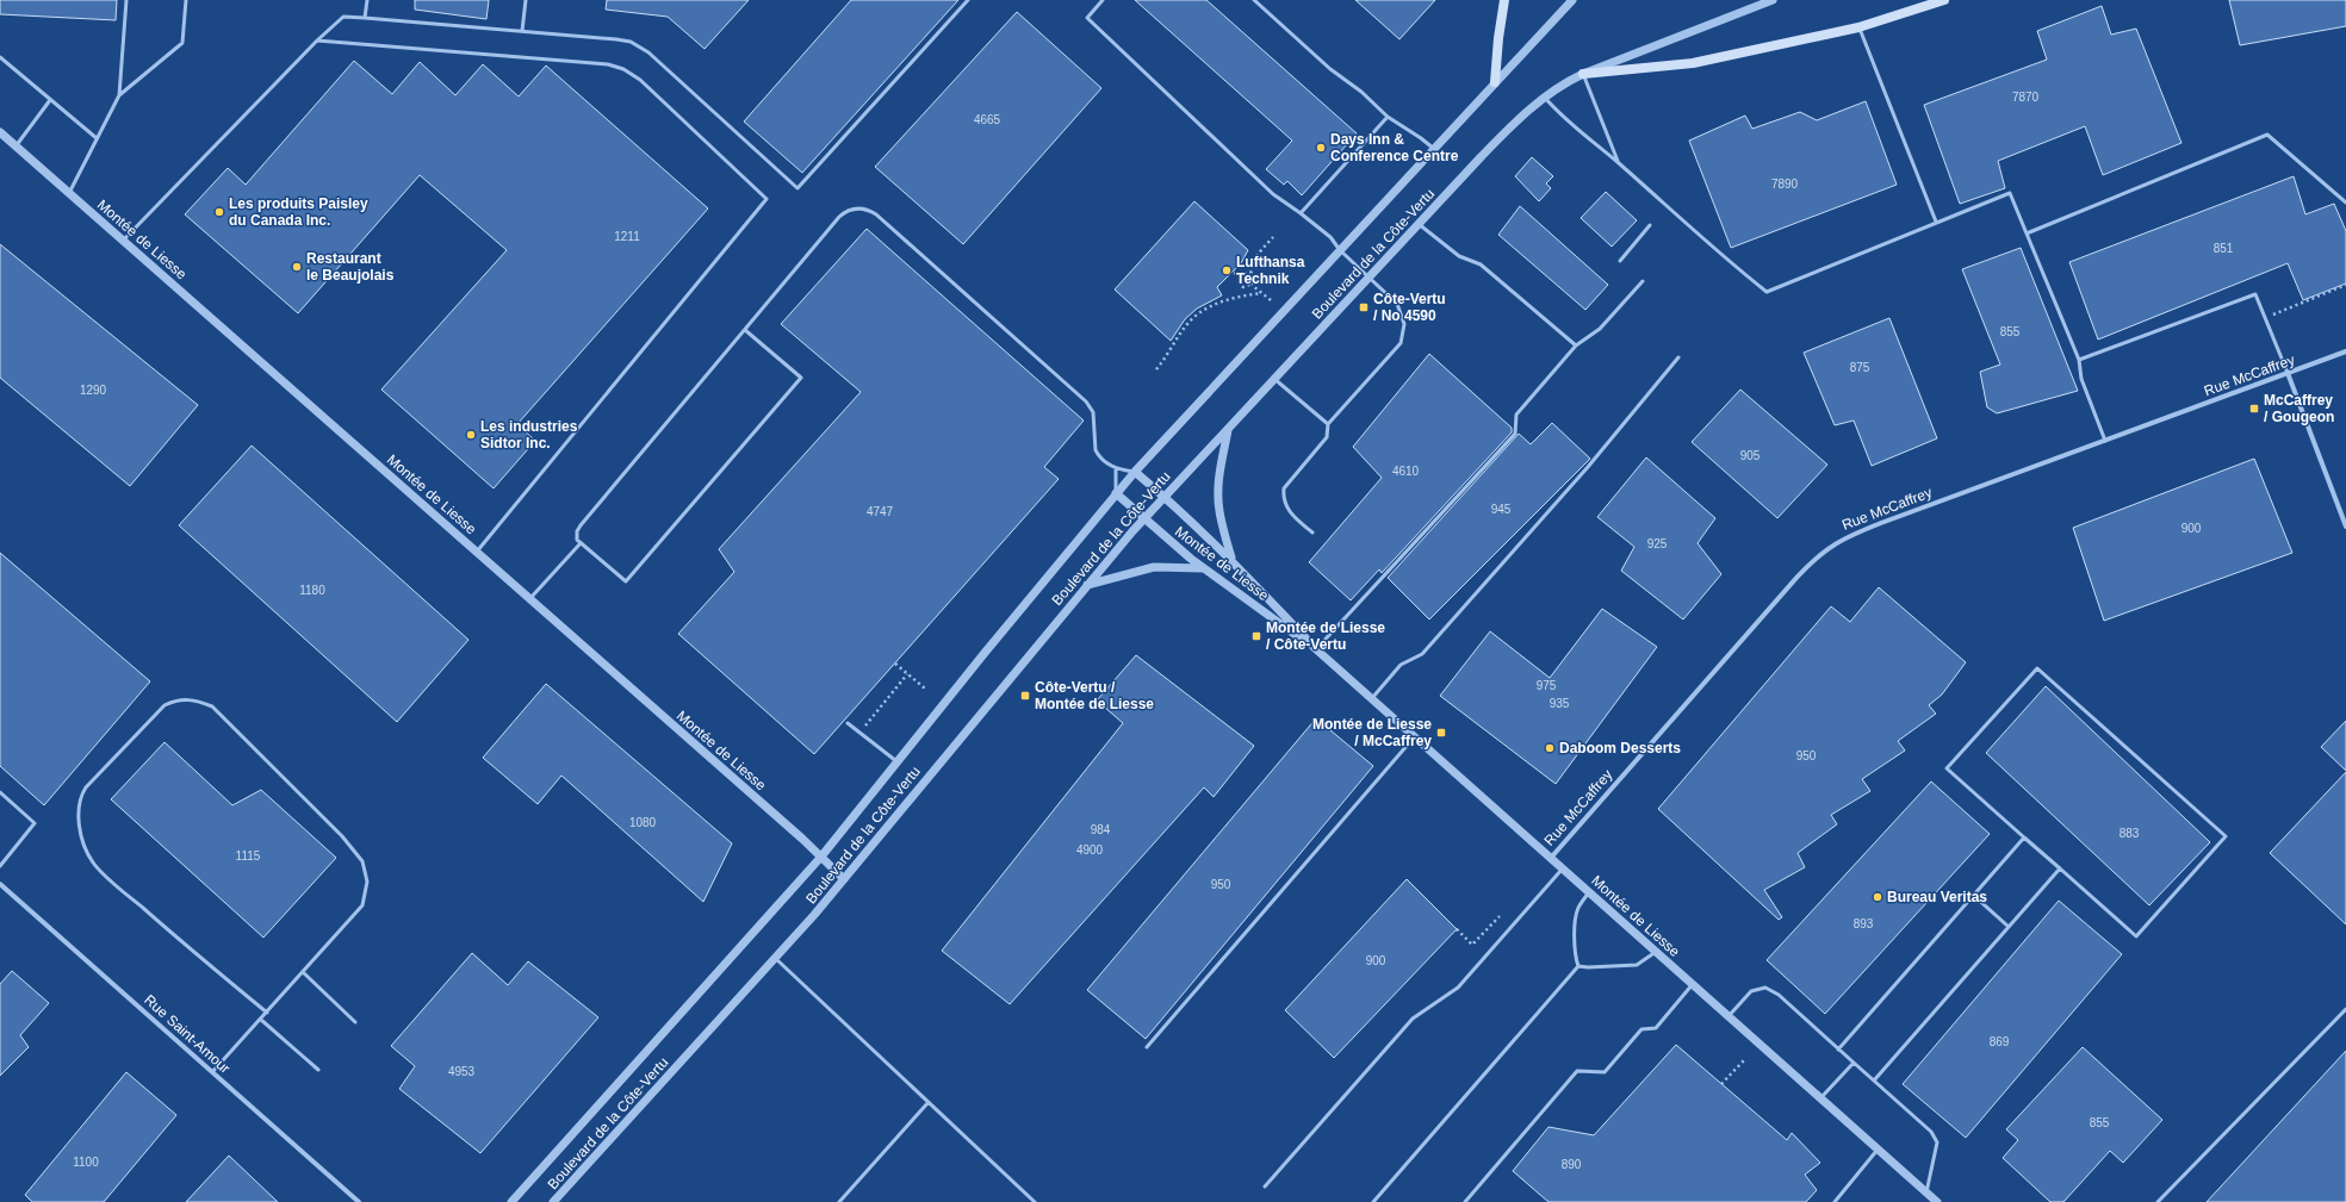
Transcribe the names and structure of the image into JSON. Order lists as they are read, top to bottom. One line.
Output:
{"streets":{"street":["Montée de Liesse","Boulevard de la Côte-Vertu","Rue McCaffrey","Rue Saint-Amour"]},"crossings":[["Montée de Liesse","Boulevard de la Côte-Vertu"],["Montée de Liesse","Rue McCaffrey"]],"places":{"other":["Days Inn & Conference Centre","Les produits Paisley du Canada Inc.","Restaurant le Beaujolais","Lufthansa Technik","Les industries Sidtor Inc.","Daboom Desserts","Bureau Veritas"],"transit":["Côte-Vertu / No 4590","McCaffrey / Gougeon","Montée de Liesse / Côte-Vertu","Côte-Vertu / Montée de Liesse","Montée de Liesse / McCaffrey"]},"house_numbers":["7870","4665","7890","1211","851","855","875","1290","905","4610","945","4747","900","925","1180","975","935","950","1080","984","883","4900","1115","950","893","900","869","4953","855","1100","890"]}
